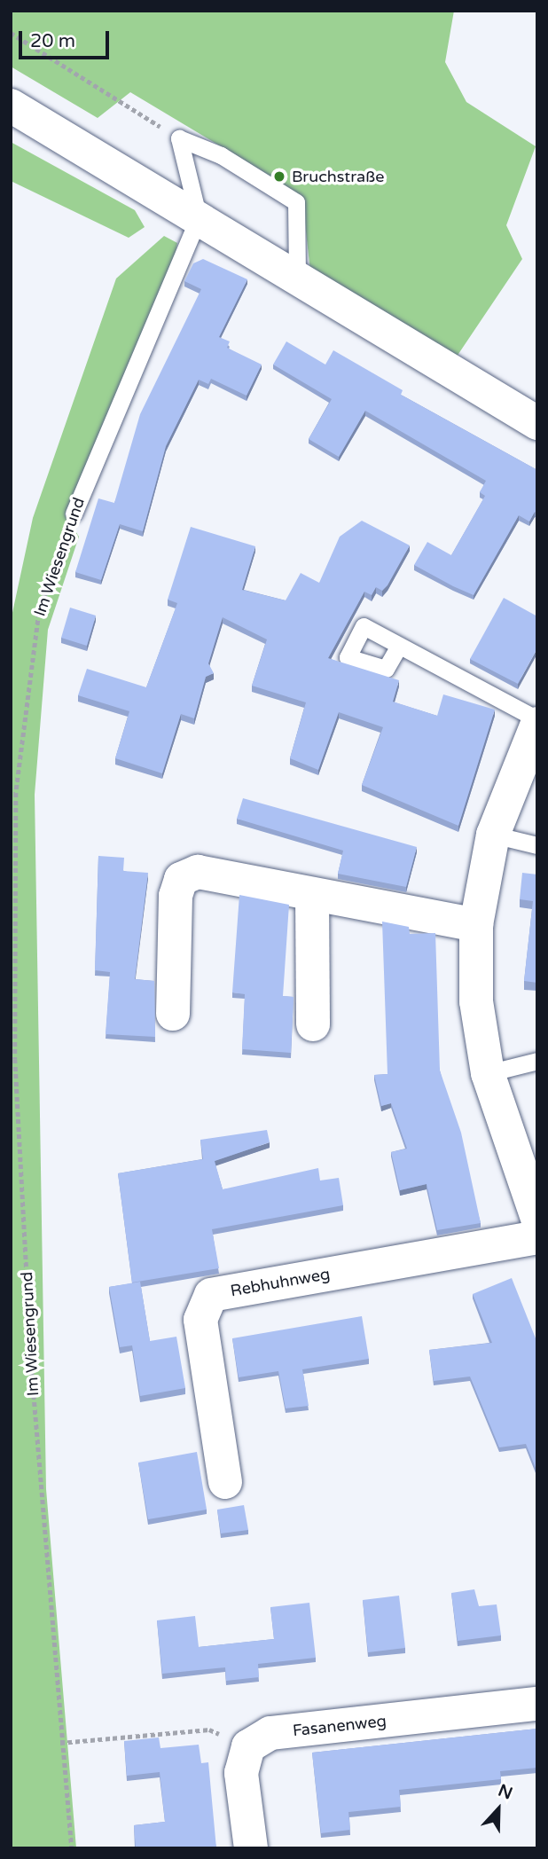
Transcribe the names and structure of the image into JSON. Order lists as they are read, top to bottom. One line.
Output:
{"streets":{"street":["Rebhuhnweg","Fasanenweg"],"lane":["Im Wiesengrund"]},"places":["Bruchstraße"],"scale_bar":"20 m","north":"top"}
